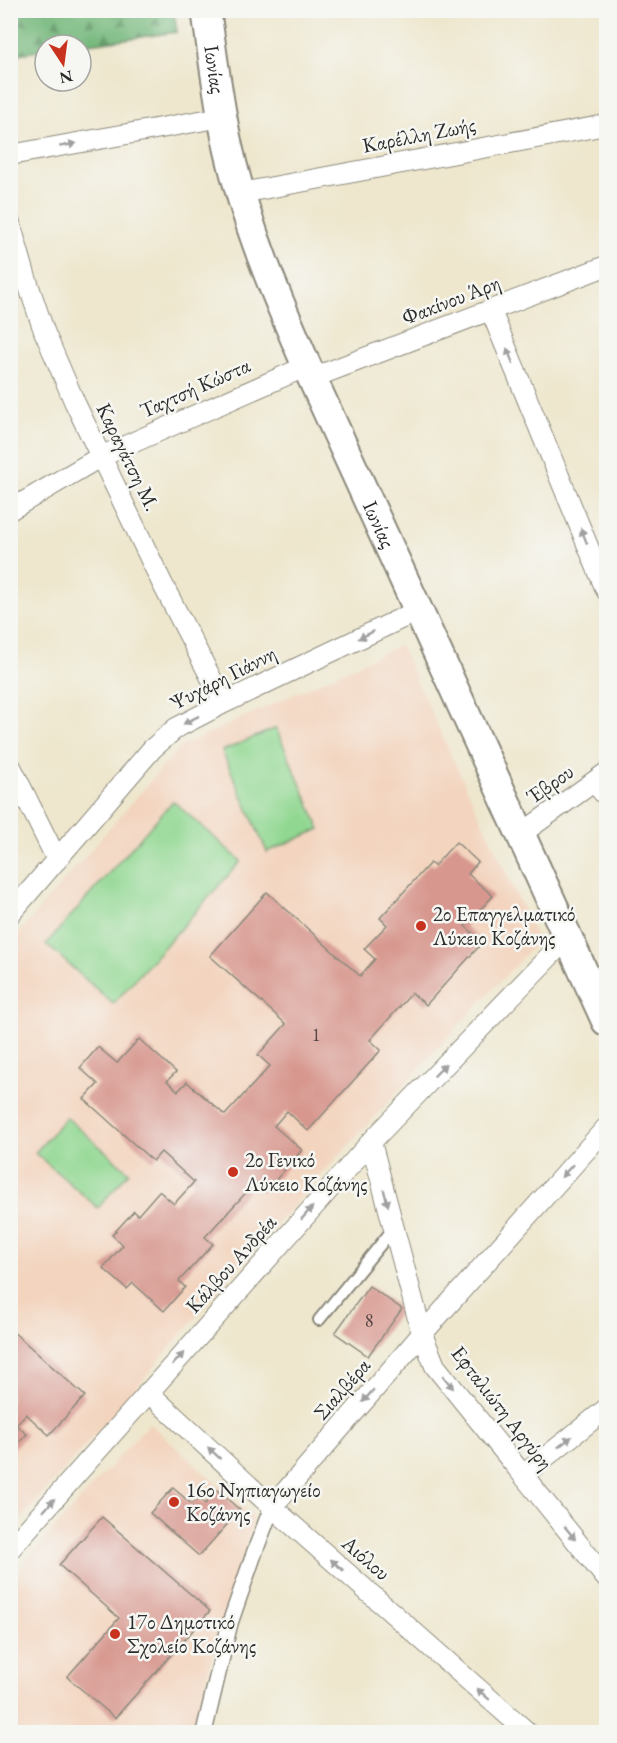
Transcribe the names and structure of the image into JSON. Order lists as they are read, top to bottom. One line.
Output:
{"streets":{"main road":["Ιωνίας"],"street":["Καρέλλη Ζωής","Φακίνου Άρη","Ταχτσή Κώστα","Καραγάτση Μ.","Ψυχάρη Γιάννη","Έβρου","Κάλβου Ανδρέα","Σιαλβέρα","Εφταλιώτη Αργύρη","Αιόλου"]},"crossings":[["Ιωνίας","Καρέλλη Ζωής"],["Ιωνίας","Φακίνου Άρη"],["Ιωνίας","Ταχτσή Κώστα"],["Ιωνίας","Ψυχάρη Γιάννη"],["Ιωνίας","Έβρου"],["Ιωνίας","Κάλβου Ανδρέα"],["Φακίνου Άρη","Ταχτσή Κώστα"],["Ταχτσή Κώστα","Καραγάτση Μ."],["Καραγάτση Μ.","Ψυχάρη Γιάννη"],["Κάλβου Ανδρέα","Εφταλιώτη Αργύρη"],["Κάλβου Ανδρέα","Αιόλου"],["Σιαλβέρα","Εφταλιώτη Αργύρη"],["Σιαλβέρα","Αιόλου"]],"one_way":["Ψυχάρη Γιάννη","Κάλβου Ανδρέα","Σιαλβέρα","Εφταλιώτη Αργύρη","Αιόλου"],"places":["2ο Επαγγελματικό Λύκειο Κοζάνης","2ο Γενικό Λύκειο Κοζάνης","16ο Νηπιαγωγείο Κοζάνης","17ο Δημοτικό Σχολείο Κοζάνης"],"house_numbers":["1","8"],"north":"bottom"}
